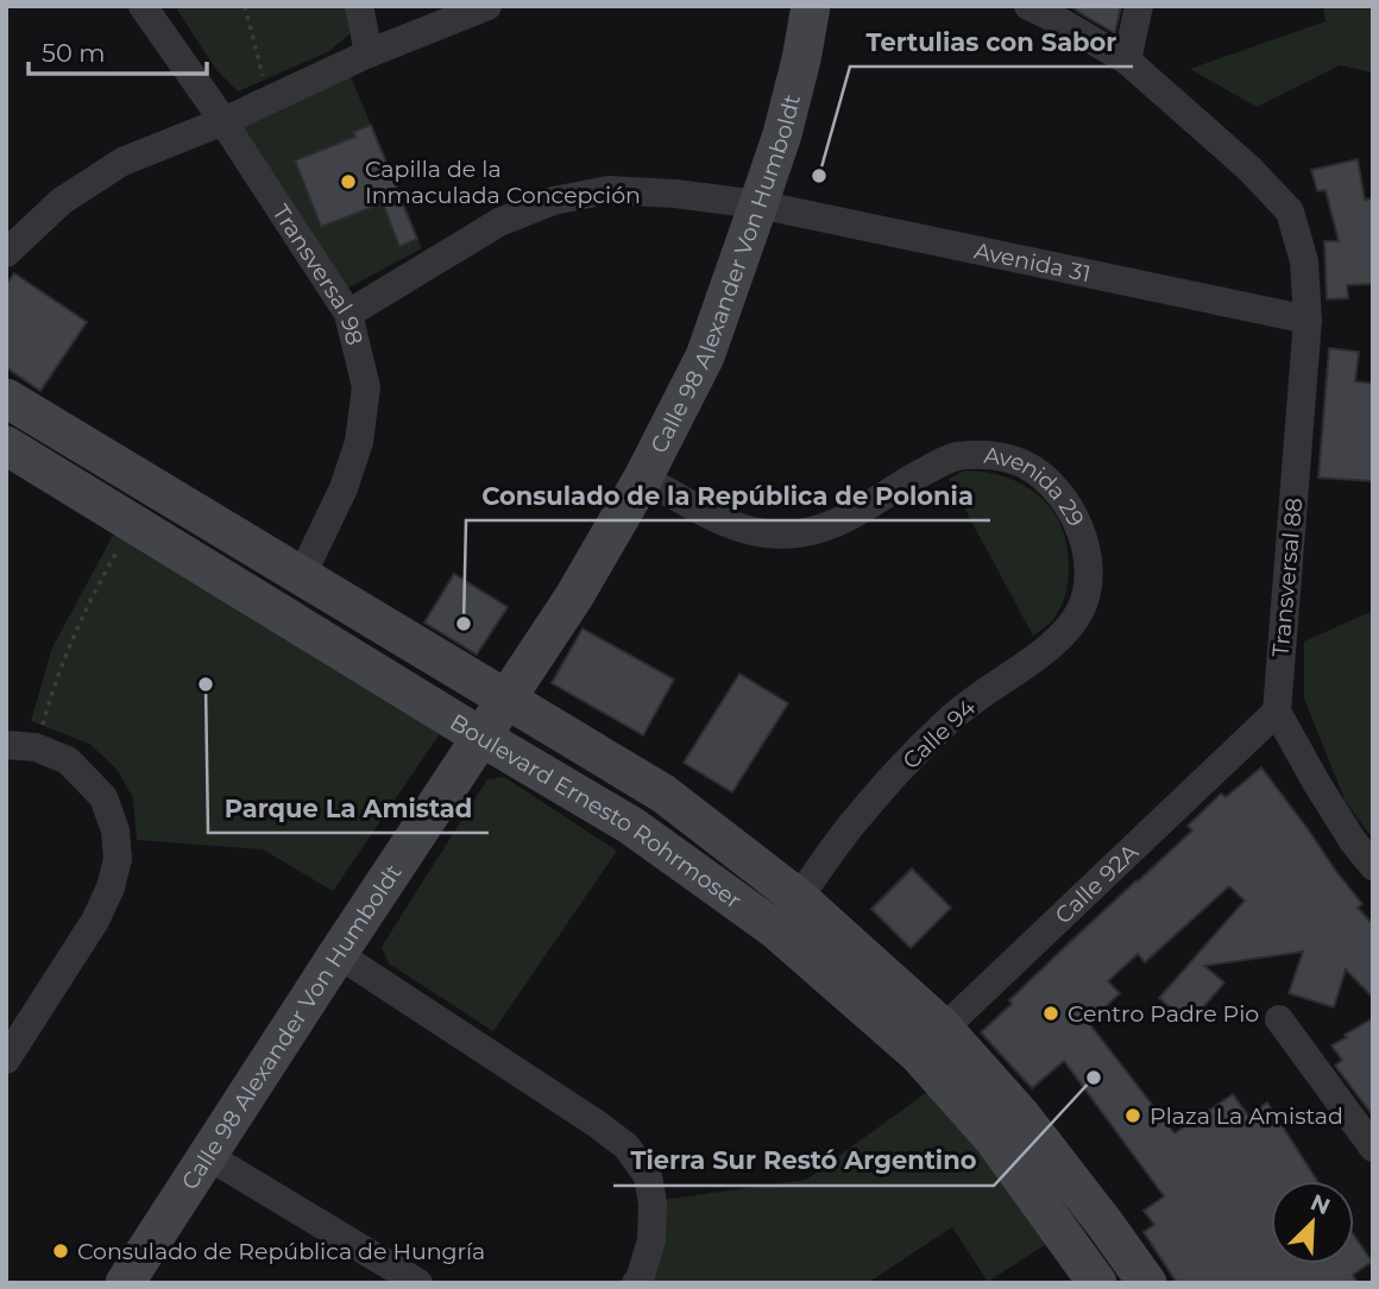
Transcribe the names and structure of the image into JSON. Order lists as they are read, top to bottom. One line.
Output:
{"streets":{"main road":["Calle 98 Alexander Von Humboldt","Boulevard Ernesto Rohrmoser"],"street":["Avenida 31","Transversal 98","Avenida 29","Transversal 88","Calle 94","Calle 92A"]},"crossings":[["Avenida 31","Calle 98 Alexander Von Humboldt"],["Avenida 31","Transversal 98"],["Avenida 31","Transversal 88"],["Calle 98 Alexander Von Humboldt","Avenida 29"],["Calle 98 Alexander Von Humboldt","Boulevard Ernesto Rohrmoser"],["Transversal 98","Boulevard Ernesto Rohrmoser"],["Avenida 29","Calle 94"],["Transversal 88","Calle 92A"],["Calle 94","Boulevard Ernesto Rohrmoser"],["Boulevard Ernesto Rohrmoser","Calle 92A"]],"places":["Tertulias con Sabor","Capilla de la Inmaculada Concepción","Consulado de la República de Polonia","Parque La Amistad","Centro Padre Pio","Tierra Sur Restó Argentino","Plaza La Amistad","Consulado de República de Hungría"],"scale_bar":"50 m","north":"top right"}
